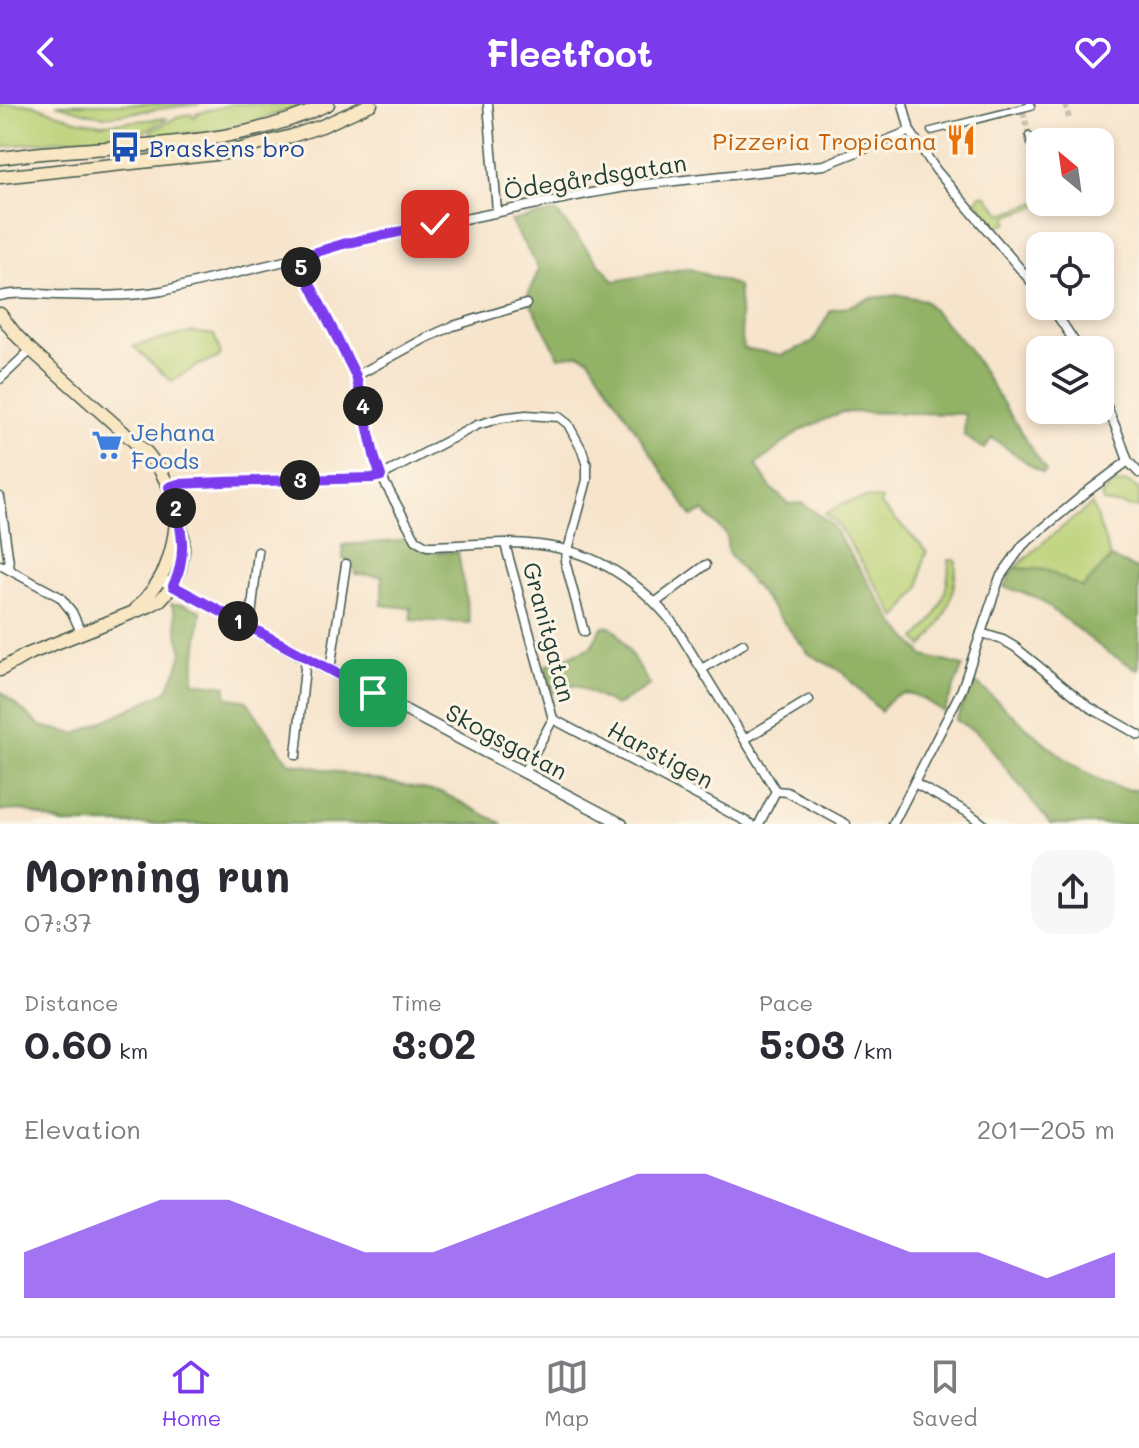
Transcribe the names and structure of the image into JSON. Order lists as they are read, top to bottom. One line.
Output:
{"streets":{"street":["Ödegårdsgatan","Granitgatan","Skogsgatan","Harstigen"]},"crossings":[["Granitgatan","Skogsgatan"],["Granitgatan","Harstigen"]],"places":{"restaurant":["Pizzeria Tropicana"],"bus stop":["Braskens bro"],"supermarket":["Jehana Foods"]},"north":"top left","page":{"header":"Fleetfoot","pins":["5","4","3","2","1"],"heading":["Morning run","07:37"],"stats":[["Distance","0.60 km"],["Time","3:02"],["Pace","5:03 /km"]],"chart":["Elevation","201–205 m"],"tabs":["Home","Map","Saved"]}}
